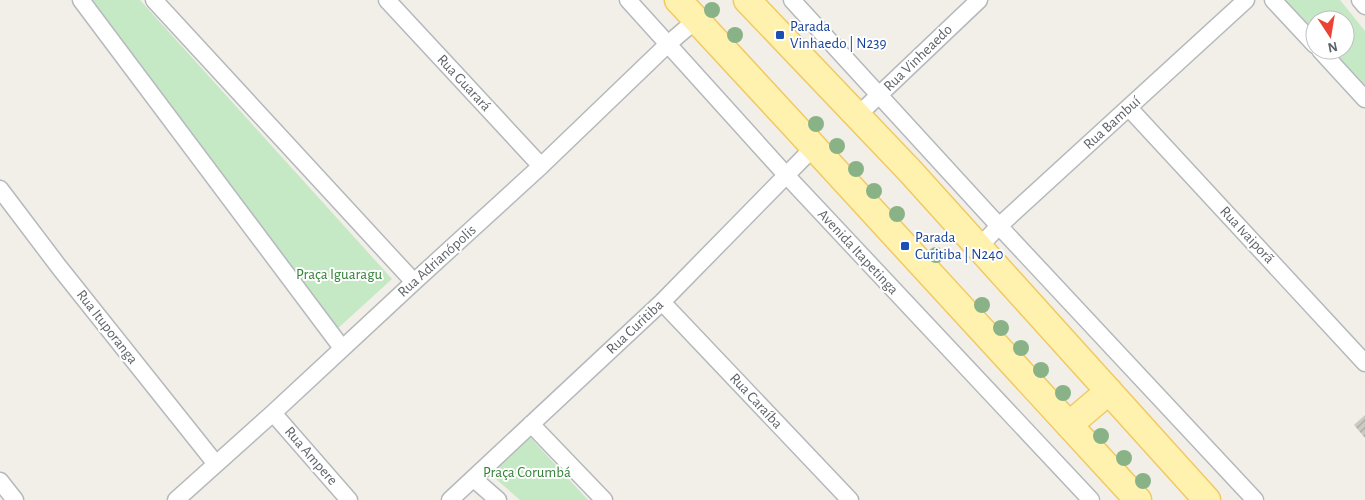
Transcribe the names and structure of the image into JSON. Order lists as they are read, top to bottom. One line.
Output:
{"streets":{"street":["Rua Vinheaedo","Rua Guarará","Rua Bambuí","Rua Ivaiporã","Avenida Itapetinga","Rua Adrianópolis","Rua Ituporanga","Rua Curitiba","Rua Caraíba","Rua Ampere"]},"crossings":[["Rua Guarará","Rua Adrianópolis"],["Rua Bambuí","Rua Ivaiporã"],["Avenida Itapetinga","Rua Adrianópolis"],["Avenida Itapetinga","Rua Curitiba"],["Rua Adrianópolis","Rua Ituporanga"],["Rua Adrianópolis","Rua Ampere"],["Rua Curitiba","Rua Caraíba"]],"parks":["Praça Iguaragu","Praça Corumbá"],"places":{"transit":["Parada Vinhaedo | N239","Parada Curitiba | N240"]},"north":"bottom"}
